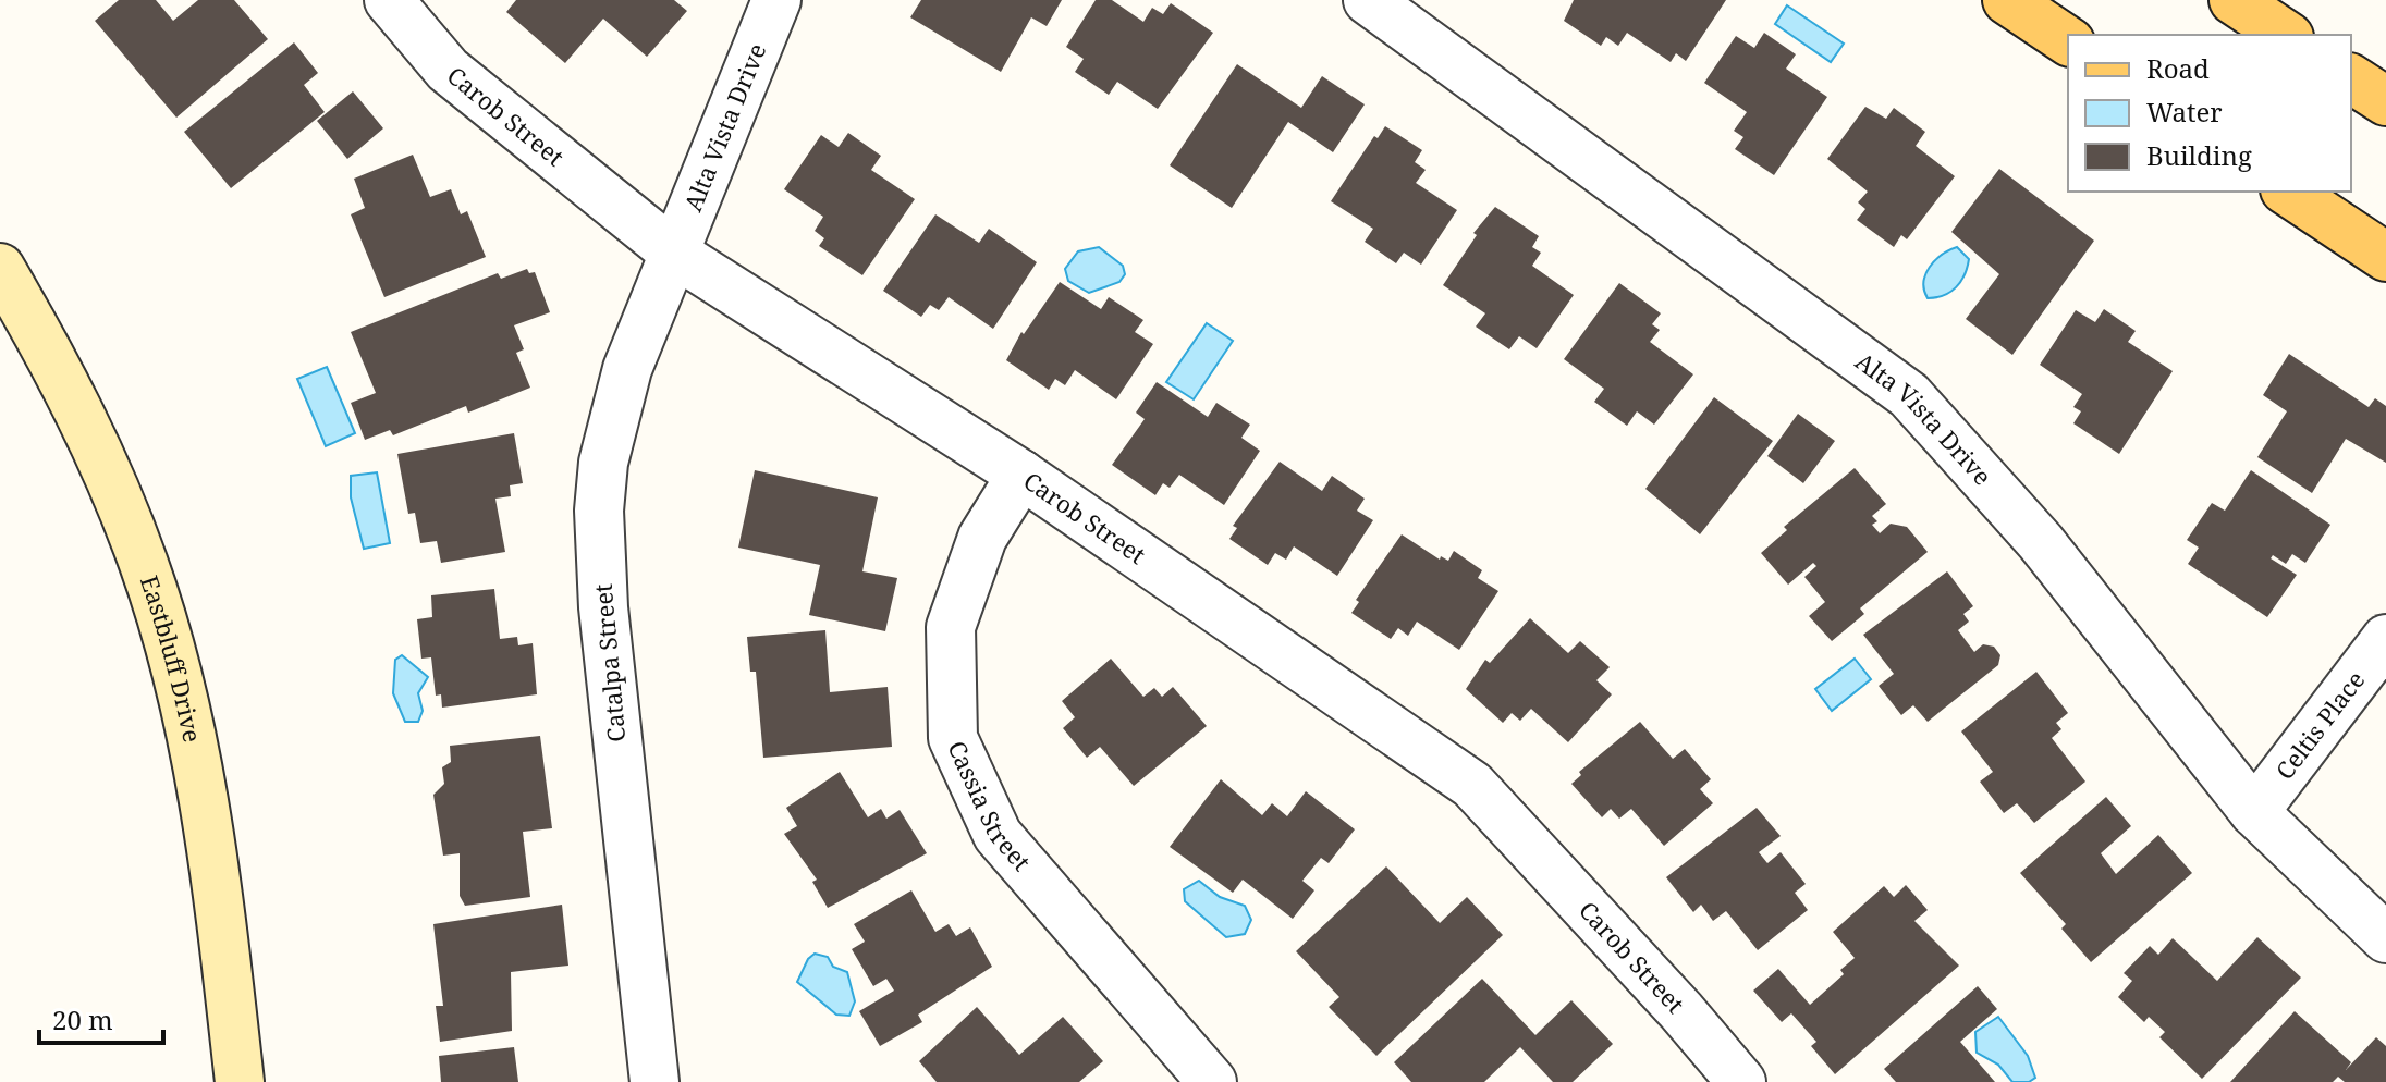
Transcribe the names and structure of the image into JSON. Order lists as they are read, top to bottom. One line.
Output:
{"streets":{"main road":["Eastbluff Drive"],"street":["Carob Street","Alta Vista Drive","Catalpa Street","Celtis Place","Cassia Street"]},"crossings":[["Carob Street","Alta Vista Drive"],["Carob Street","Catalpa Street"],["Carob Street","Cassia Street"],["Alta Vista Drive","Catalpa Street"],["Alta Vista Drive","Celtis Place"]],"legend":["Road","Water","Building"],"scale_bar":"20 m"}
